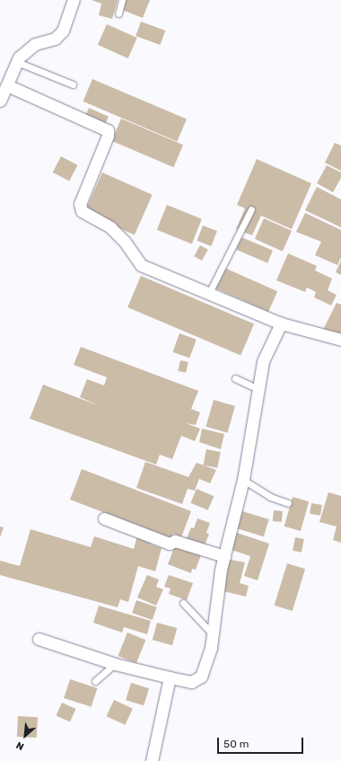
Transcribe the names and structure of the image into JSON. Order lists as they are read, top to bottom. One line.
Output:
{"scale_bar":"50 m","north":"bottom left"}
